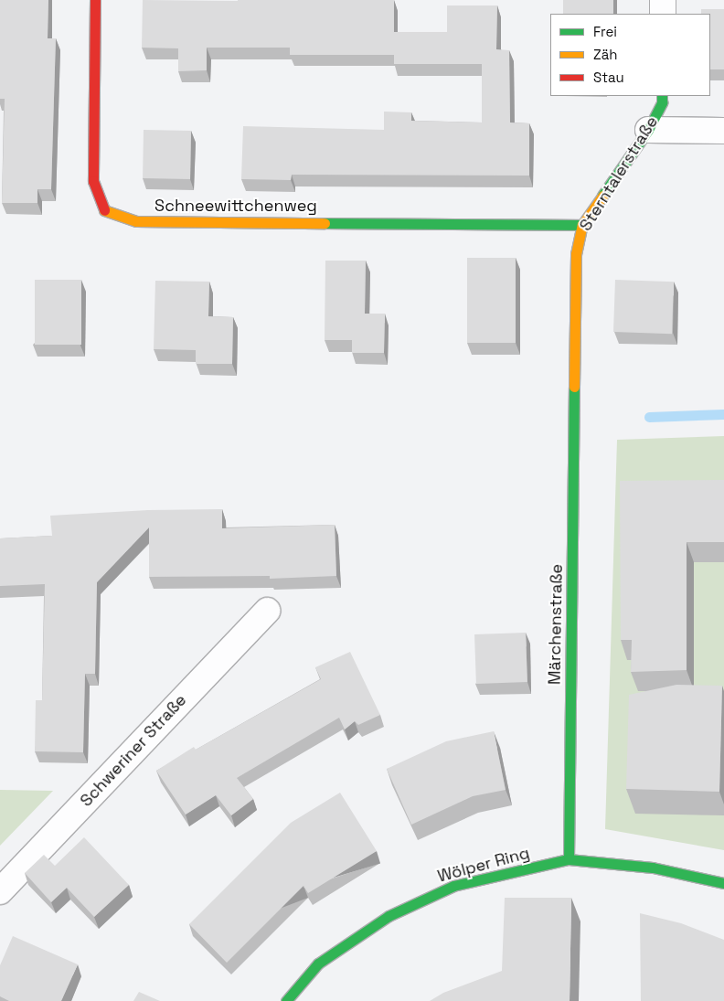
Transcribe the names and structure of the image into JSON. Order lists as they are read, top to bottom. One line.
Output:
{"streets":{"street":["Sterntalerstraße","Schneewittchenweg","Märchenstraße","Schweriner Straße","Wölper Ring"]},"crossings":[["Sterntalerstraße","Schneewittchenweg"],["Sterntalerstraße","Märchenstraße"],["Märchenstraße","Wölper Ring"]],"legend":["Frei","Zäh","Stau"]}
